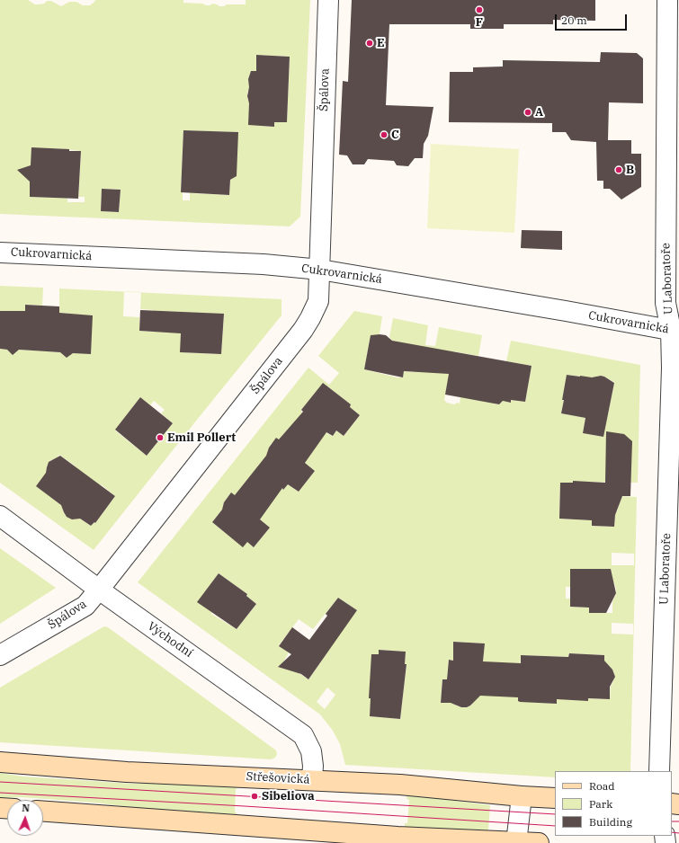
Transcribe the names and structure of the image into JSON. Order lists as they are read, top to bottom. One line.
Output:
{"streets":{"street":["Špálova","Cukrovarnická","U Laboratoře","Východní","Střešovická"]},"crossings":[["Špálova","Cukrovarnická"],["Špálova","Východní"],["Cukrovarnická","U Laboratoře"],["Východní","Střešovická"]],"places":["F","E","A","C","B","Emil Pollert","Sibeliova"],"legend":["Road","Park","Building"],"scale_bar":"20 m","north":"top"}
